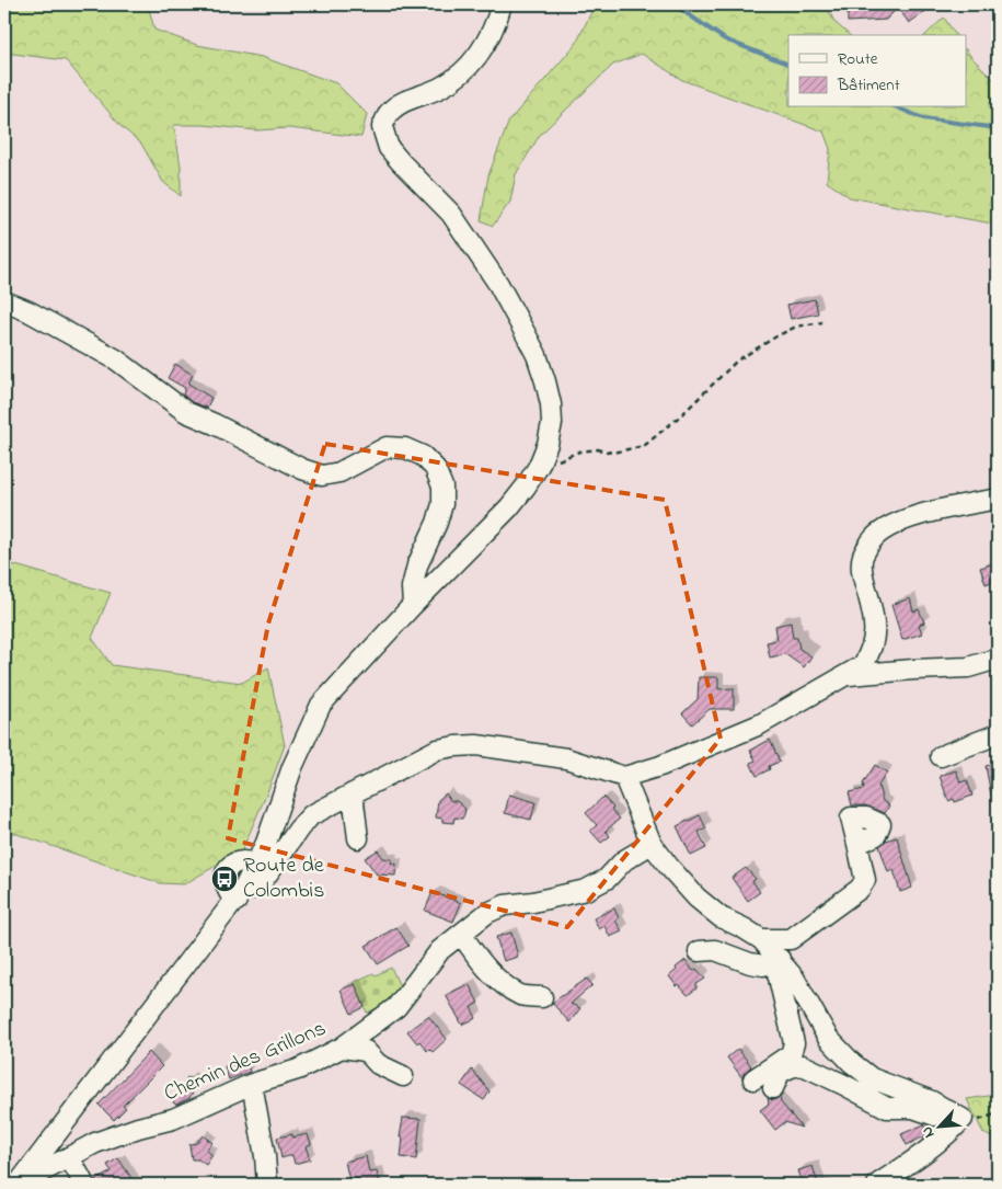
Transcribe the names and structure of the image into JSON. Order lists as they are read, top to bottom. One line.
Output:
{"streets":{"street":["Chemin des Grillons"]},"places":{"bus stop":["Route de Colombis"]},"legend":["Route","Bâtiment"],"north":"bottom left"}
